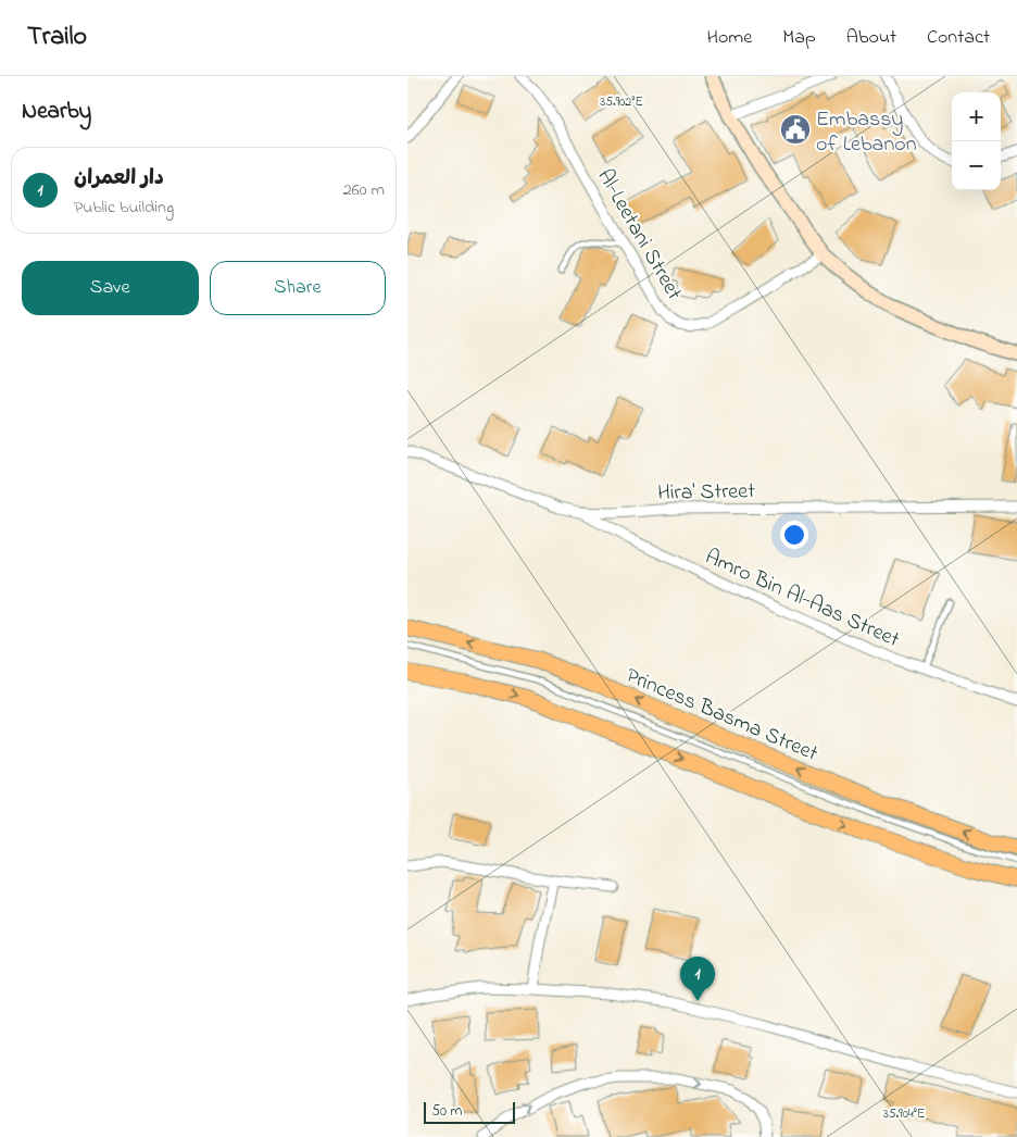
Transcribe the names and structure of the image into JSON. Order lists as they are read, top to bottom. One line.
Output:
{"streets":{"main road":["Princess Basma Street"],"street":["Al-Leetani Street","Hira' Street","Amro Bin Al-Aas Street"]},"crossings":[["Hira' Street","Amro Bin Al-Aas Street"]],"places":{"public building":["Embassy of Lebanon"]},"scale_bar":"50 m","page":{"header":"Trailo","nav":["Home","Map","About","Contact"],"heading":"Nearby","map_buttons":["+","−"],"list":[{"mark":"1","name":"دار العمران","note":"Public building","value":"260 m"}],"buttons":["Save","Share"],"pins":"1","scale":"50 m"},"coordinates":["35.902°E","35.904°E"]}
